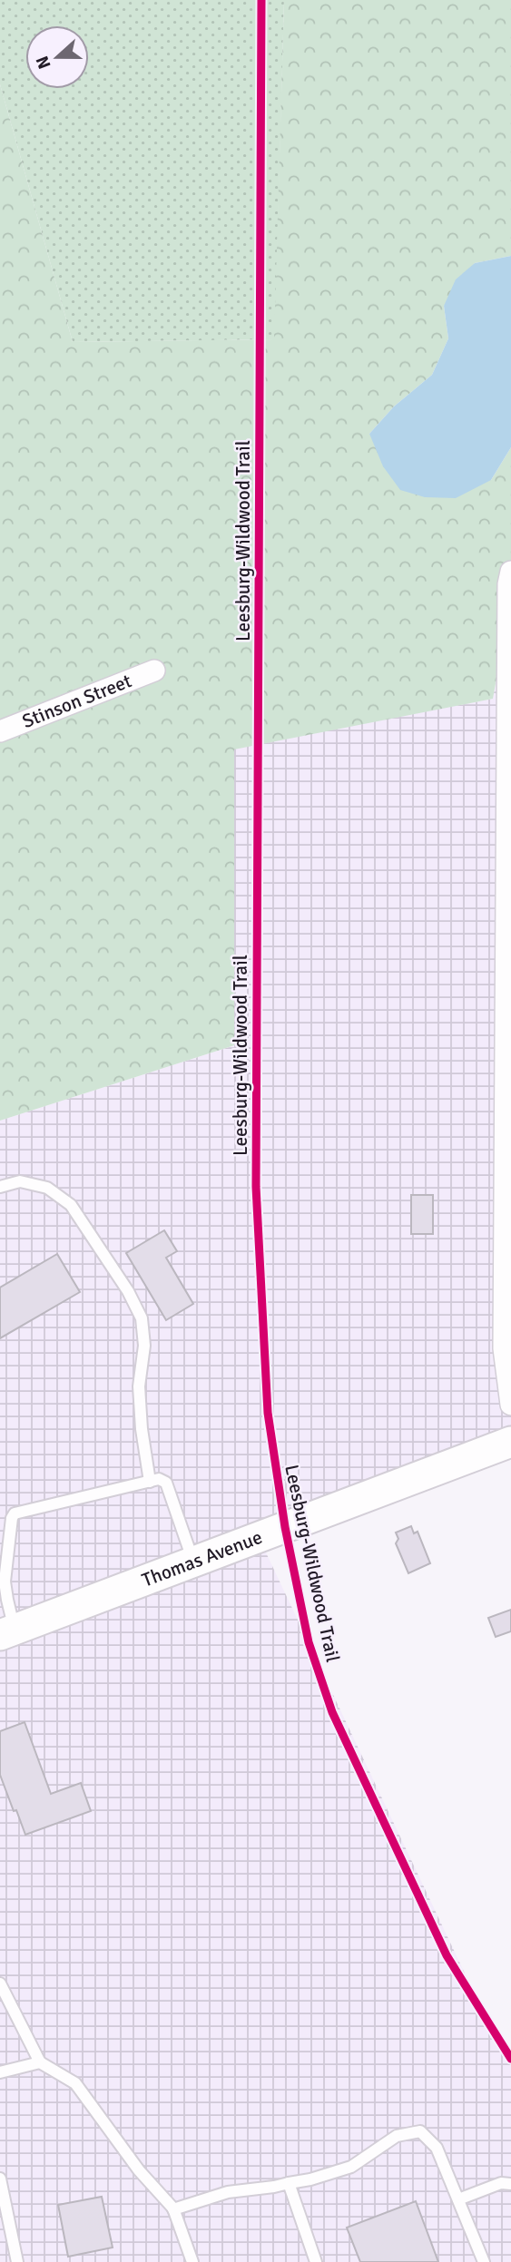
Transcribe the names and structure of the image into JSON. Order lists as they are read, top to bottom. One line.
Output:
{"streets":{"street":["Stinson Street","Thomas Avenue"],"cycle path":["Leesburg-Wildwood Trail"]},"north":"left"}
